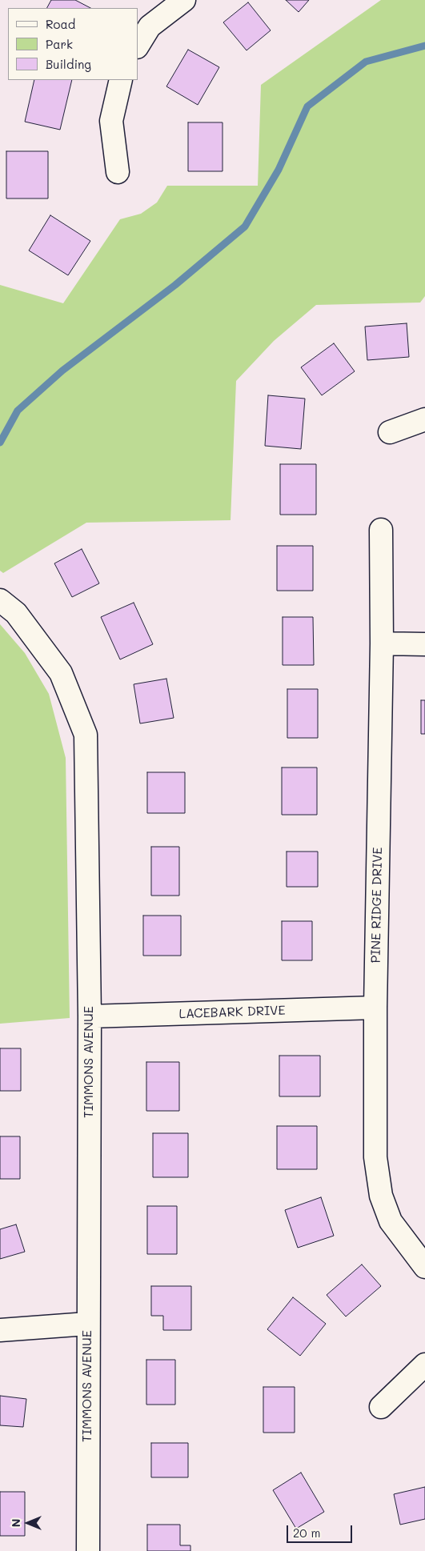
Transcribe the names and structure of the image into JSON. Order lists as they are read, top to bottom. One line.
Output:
{"streets":{"street":["PINE RIDGE DRIVE","LACEBARK DRIVE","TIMMONS AVENUE"]},"crossings":[["PINE RIDGE DRIVE","LACEBARK DRIVE"],["LACEBARK DRIVE","TIMMONS AVENUE"]],"legend":["Road","Park","Building"],"scale_bar":"20 m","north":"left"}
